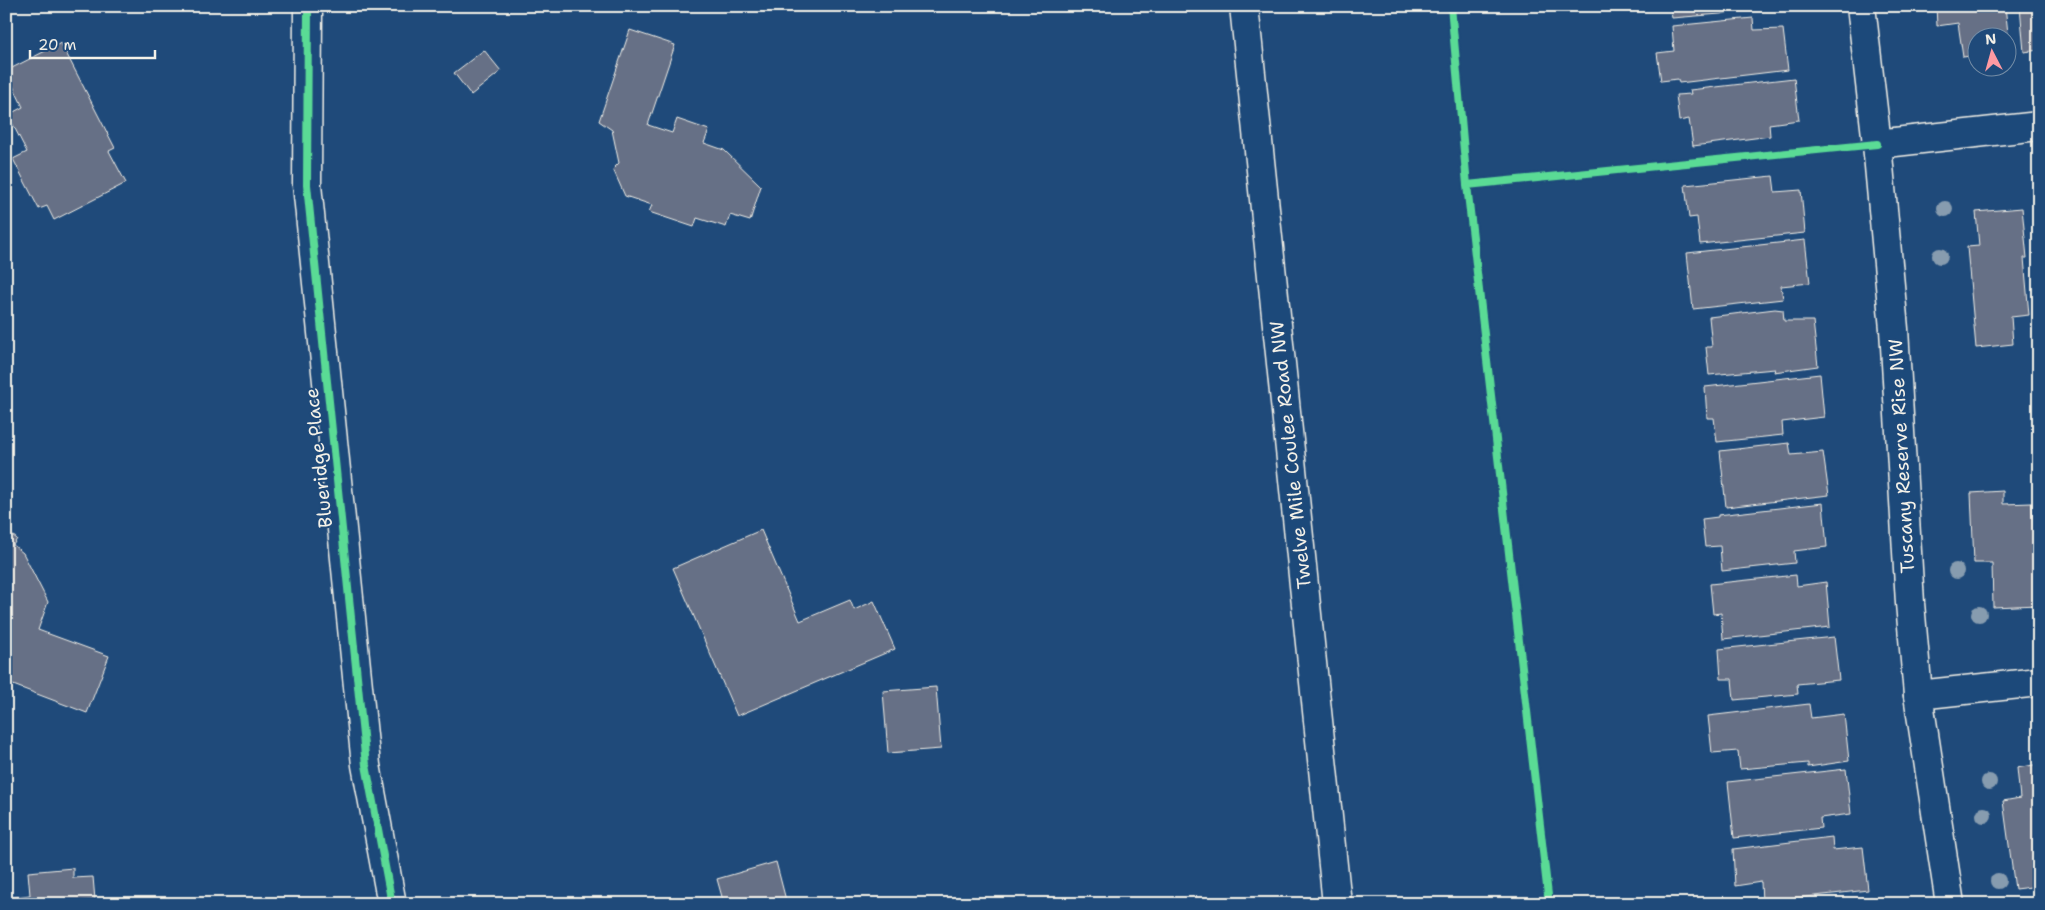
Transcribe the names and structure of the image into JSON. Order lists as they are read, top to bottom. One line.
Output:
{"streets":{"street":["Twelve Mile Coulee Road NW","Tuscany Reserve Rise NW","Blueridge Place"]},"scale_bar":"20 m","north":"top"}
